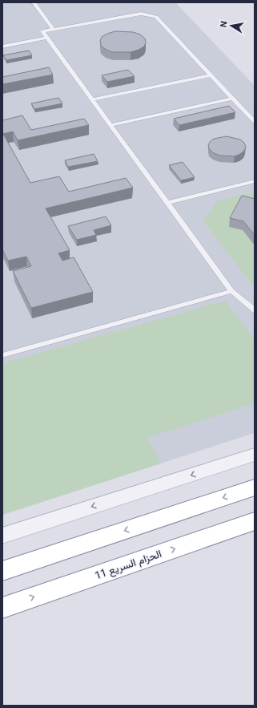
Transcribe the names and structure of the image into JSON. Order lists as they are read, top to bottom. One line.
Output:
{"streets":{"highway":["الحزام السريع 11"]},"north":"left"}
